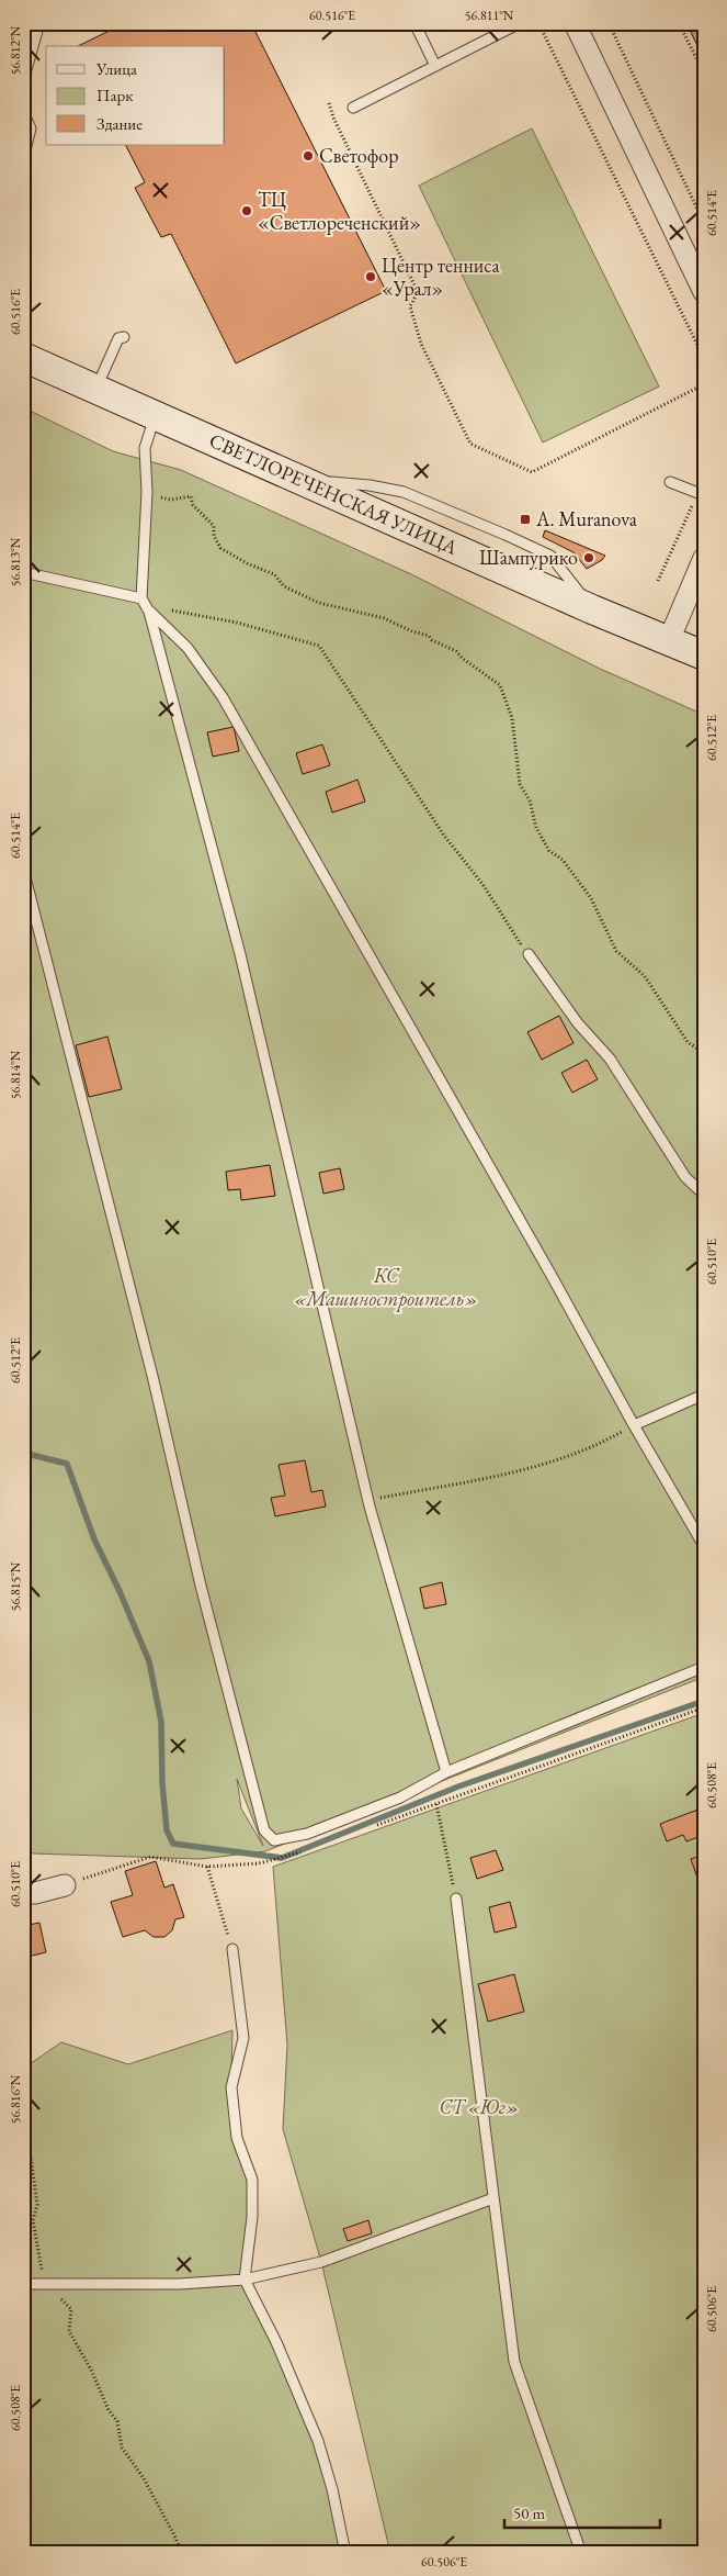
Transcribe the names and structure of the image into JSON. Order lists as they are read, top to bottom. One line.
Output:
{"streets":{"main road":["СВЕТЛОРЕЧЕНСКАЯ УЛИЦА"]},"parks":["КС «Машиностроитель»","СТ «Юг»"],"places":{"other":["Светофор","ТЦ «Светлореченский»","Центр тенниса «Урал»","Шампурико"],"transit":["A. Muranova"]},"legend":["Улица","Парк","Здание"],"scale_bar":"50 m","coordinates":["60.516°E","56.811°N","56.812°N","60.514°E","56.813°N","60.512°E","56.814°N","60.510°E","56.815°N","60.508°E","56.816°N","60.506°E"]}
